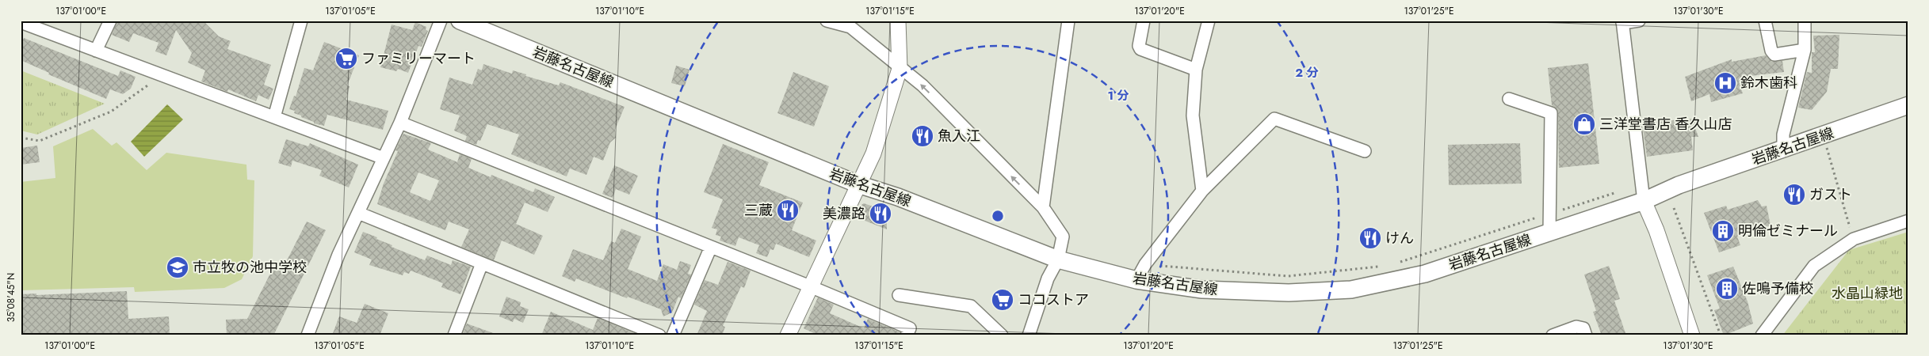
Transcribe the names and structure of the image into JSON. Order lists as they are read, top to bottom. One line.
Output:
{"streets":{"main road":["岩藤名古屋線"]},"parks":["水晶山緑地"],"places":{"supermarket":["ファミリーマート","ココストア"],"hospital":["鈴木歯科"],"shop":["三洋堂書店 香久山店"],"restaurant":["魚入江","ガスト","三蔵","美濃路","けん"],"building":["明倫ゼミナール","佐鳴予備校"],"school or university":["市立牧の池中学校"]},"coordinates":["137°01'00\"E","137°01'05\"E","137°01'10\"E","137°01'15\"E","137°01'20\"E","137°01'25\"E","137°01'30\"E","35°08'45\"N"],"rings":["2 分","1 分"]}
